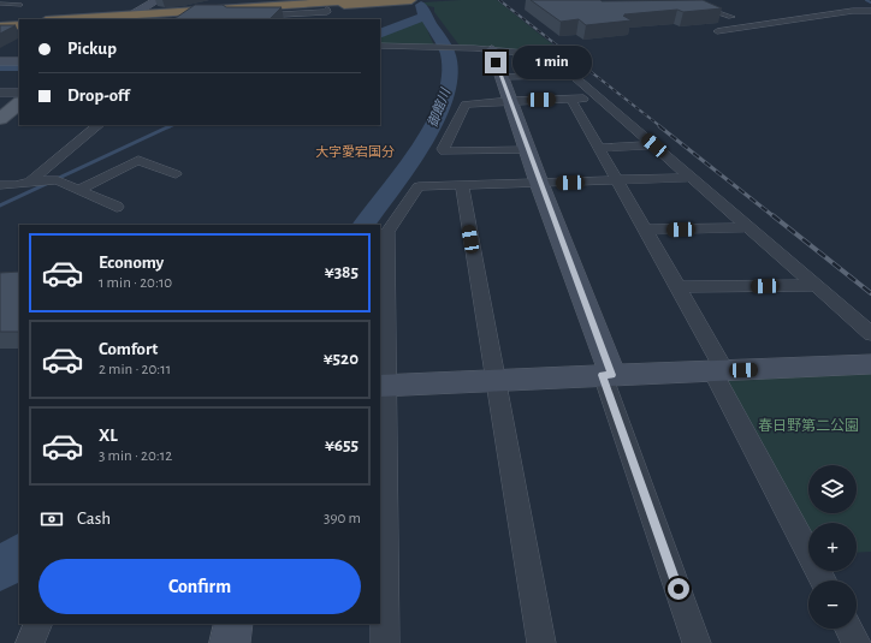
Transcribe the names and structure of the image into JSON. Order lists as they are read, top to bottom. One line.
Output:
{"districts":["大字愛宕国分"],"water":["御館川"],"parks":["春日野第二公園"],"page":{"banner":["Pickup","Drop-off"],"bubble":"1 min","list":[{"name":"Economy","note":"1 min · 20:10","value":"¥385"},{"name":"Comfort","note":"2 min · 20:11","value":"¥520"},{"name":"XL","note":"3 min · 20:12","value":"¥655"}],"map_buttons":["+","−"],"pay":["Cash","390 m"],"buttons":"Confirm"}}
